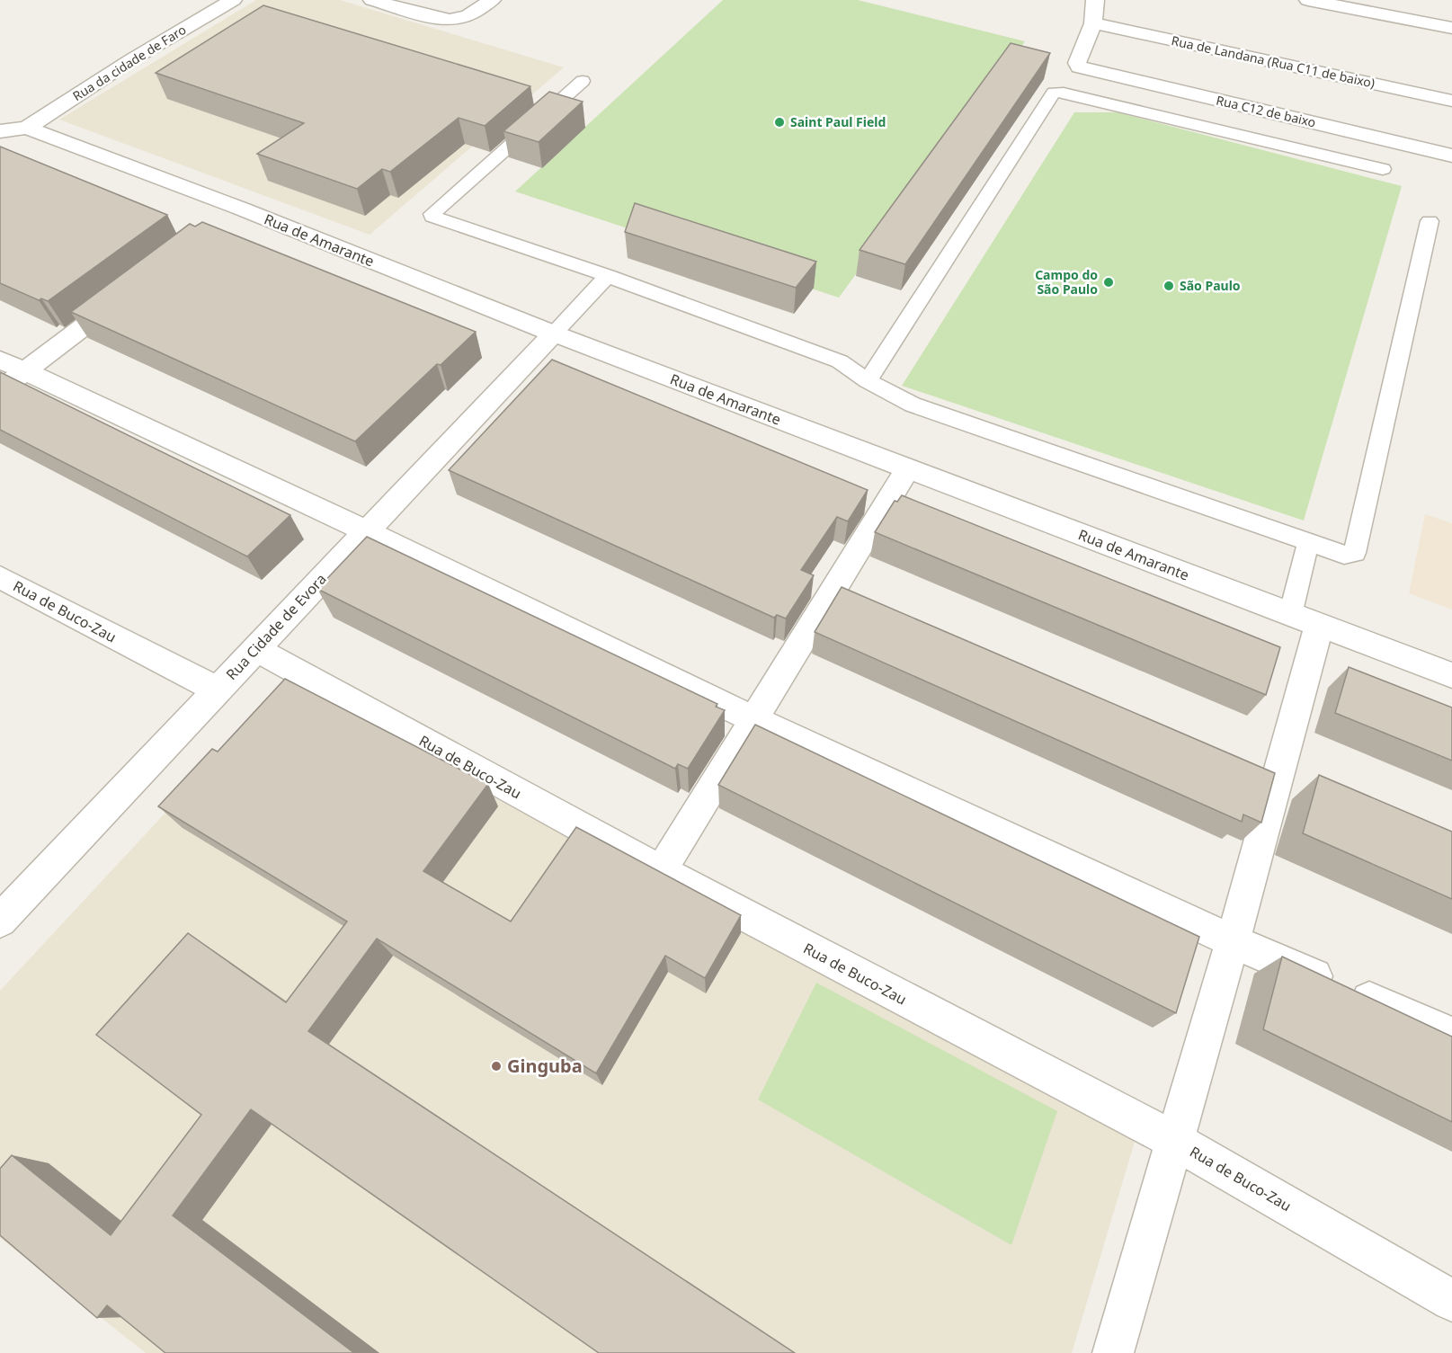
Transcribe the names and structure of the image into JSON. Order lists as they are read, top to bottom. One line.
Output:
{"streets":{"street":["Rua de Landana (Rua C11 de baixo)","Rua da cidade de Faro","Rua C12 de baixo","Rua de Amarante","Rua de Buco-Zau","Rua Cidade de Evora"]},"crossings":[["Rua de Landana (Rua C11 de baixo)","Rua C12 de baixo"],["Rua da cidade de Faro","Rua de Amarante"],["Rua de Amarante","Rua Cidade de Evora"],["Rua de Buco-Zau","Rua Cidade de Evora"]],"places":["Saint Paul Field","Campo do São Paulo","São Paulo","Ginguba"]}
